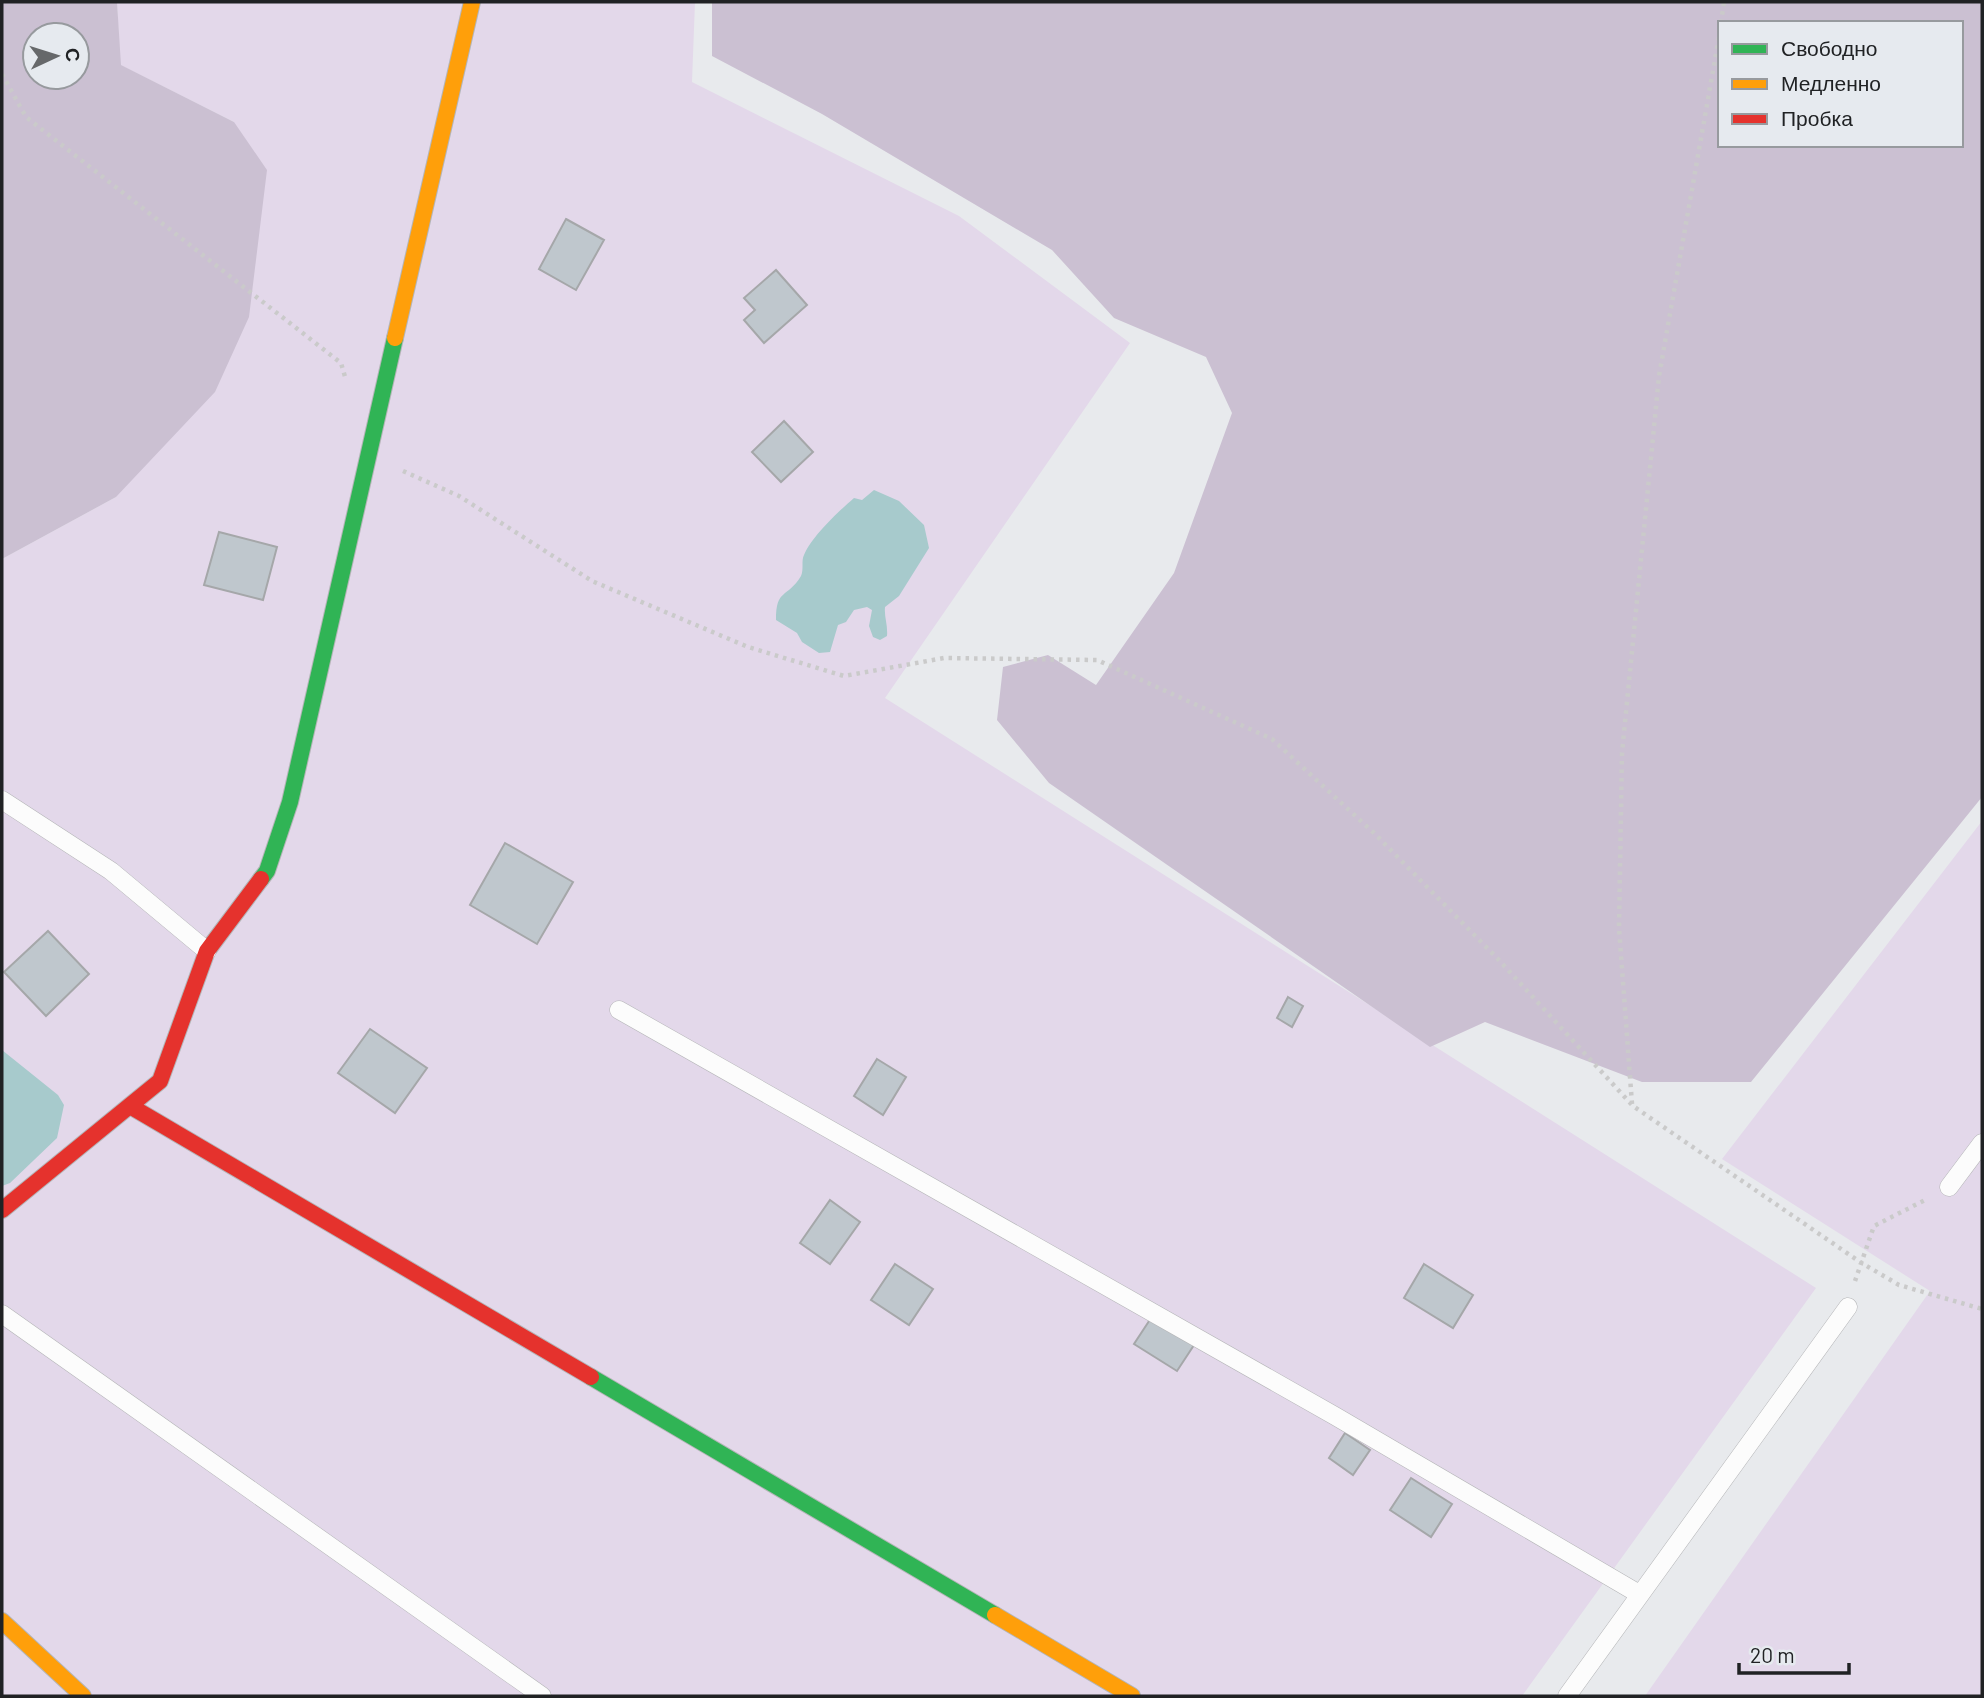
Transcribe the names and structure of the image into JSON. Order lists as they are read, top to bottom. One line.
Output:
{"legend":["Свободно","Медленно","Пробка"],"scale_bar":"20 m","north":"right"}
